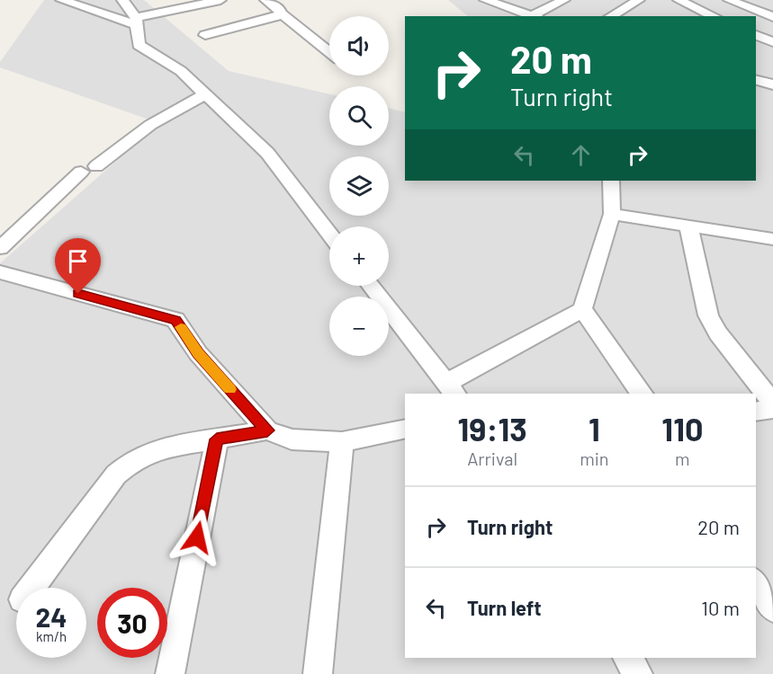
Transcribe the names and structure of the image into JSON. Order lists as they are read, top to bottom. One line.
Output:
{"page":{"map_buttons":["+","−"],"turn":["20 m","Turn right"],"eta":["19:13","Arrival","1","min","110","m"],"list":[{"name":"Turn right","value":"20 m"},{"name":"Turn left","value":"10 m"}],"speed":"24 km/h","limit":"30"}}
